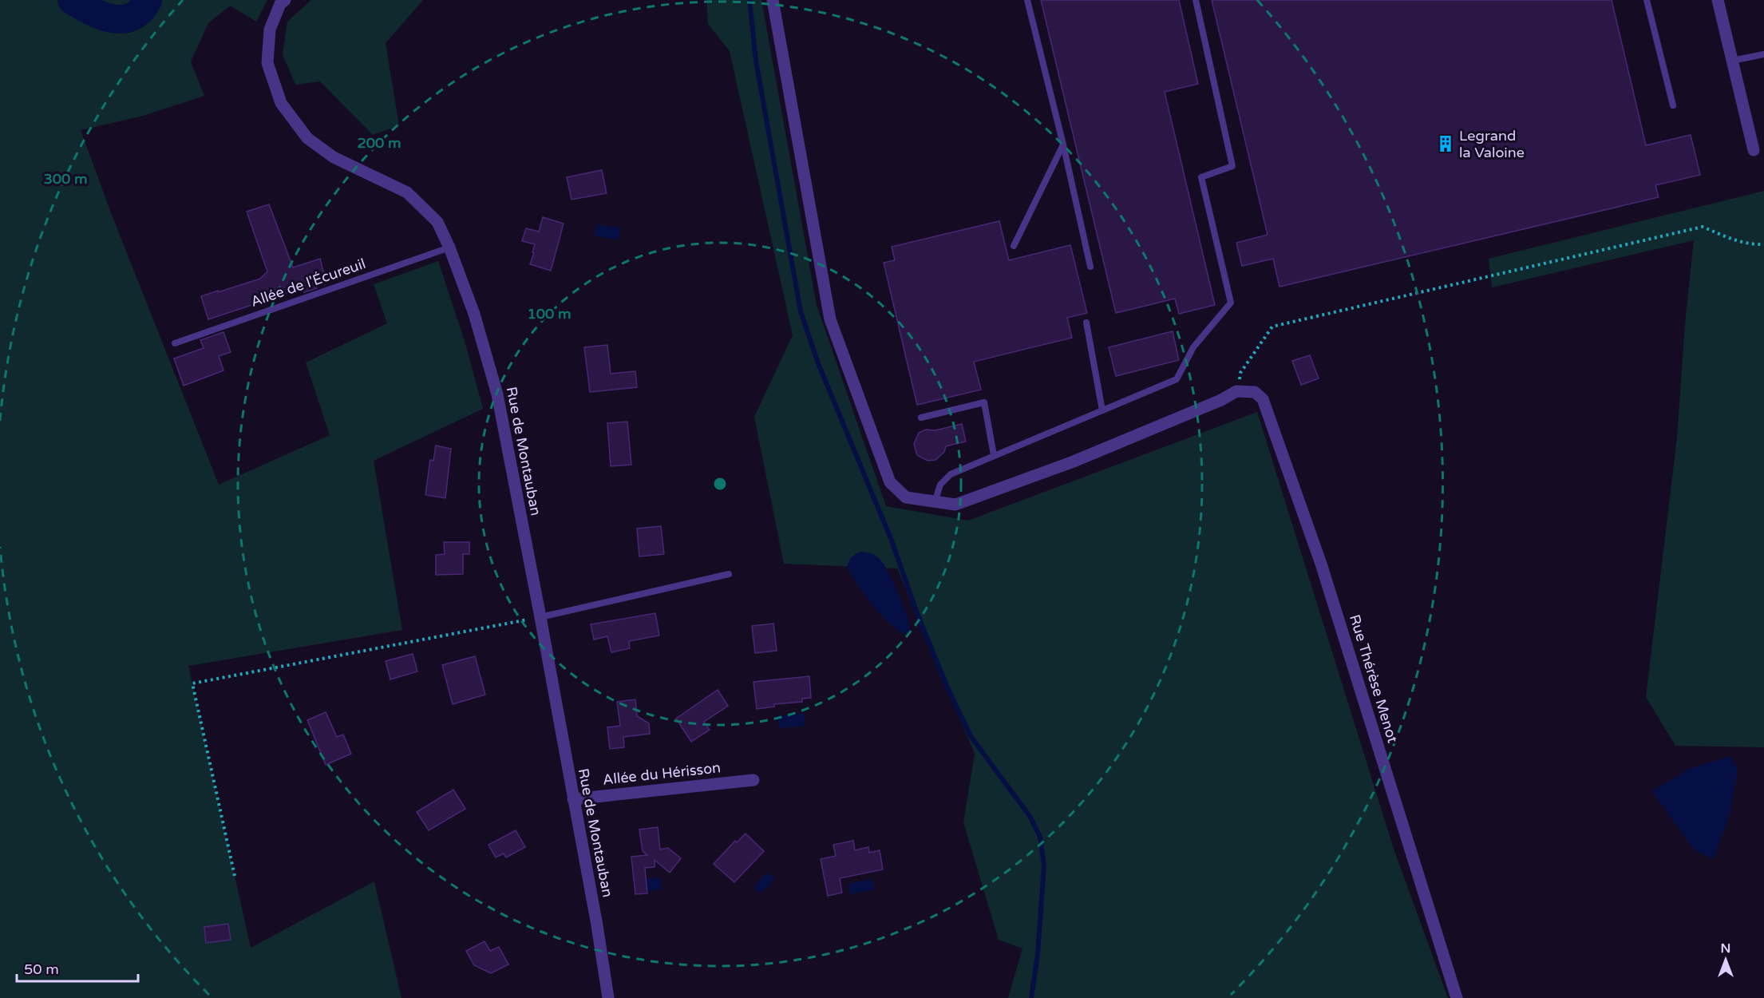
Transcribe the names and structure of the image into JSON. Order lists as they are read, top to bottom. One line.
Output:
{"streets":{"street":["Rue de Montauban","Rue Thérèse Menot","Allée du Hérisson"],"lane":["Allée de l'Écureuil"]},"crossings":[["Allée de l'Écureuil","Rue de Montauban"],["Rue de Montauban","Allée du Hérisson"]],"places":{"building":["Legrand la Valoine"]},"scale_bar":"50 m","north":"top","rings":["200 m","300 m","100 m"]}
